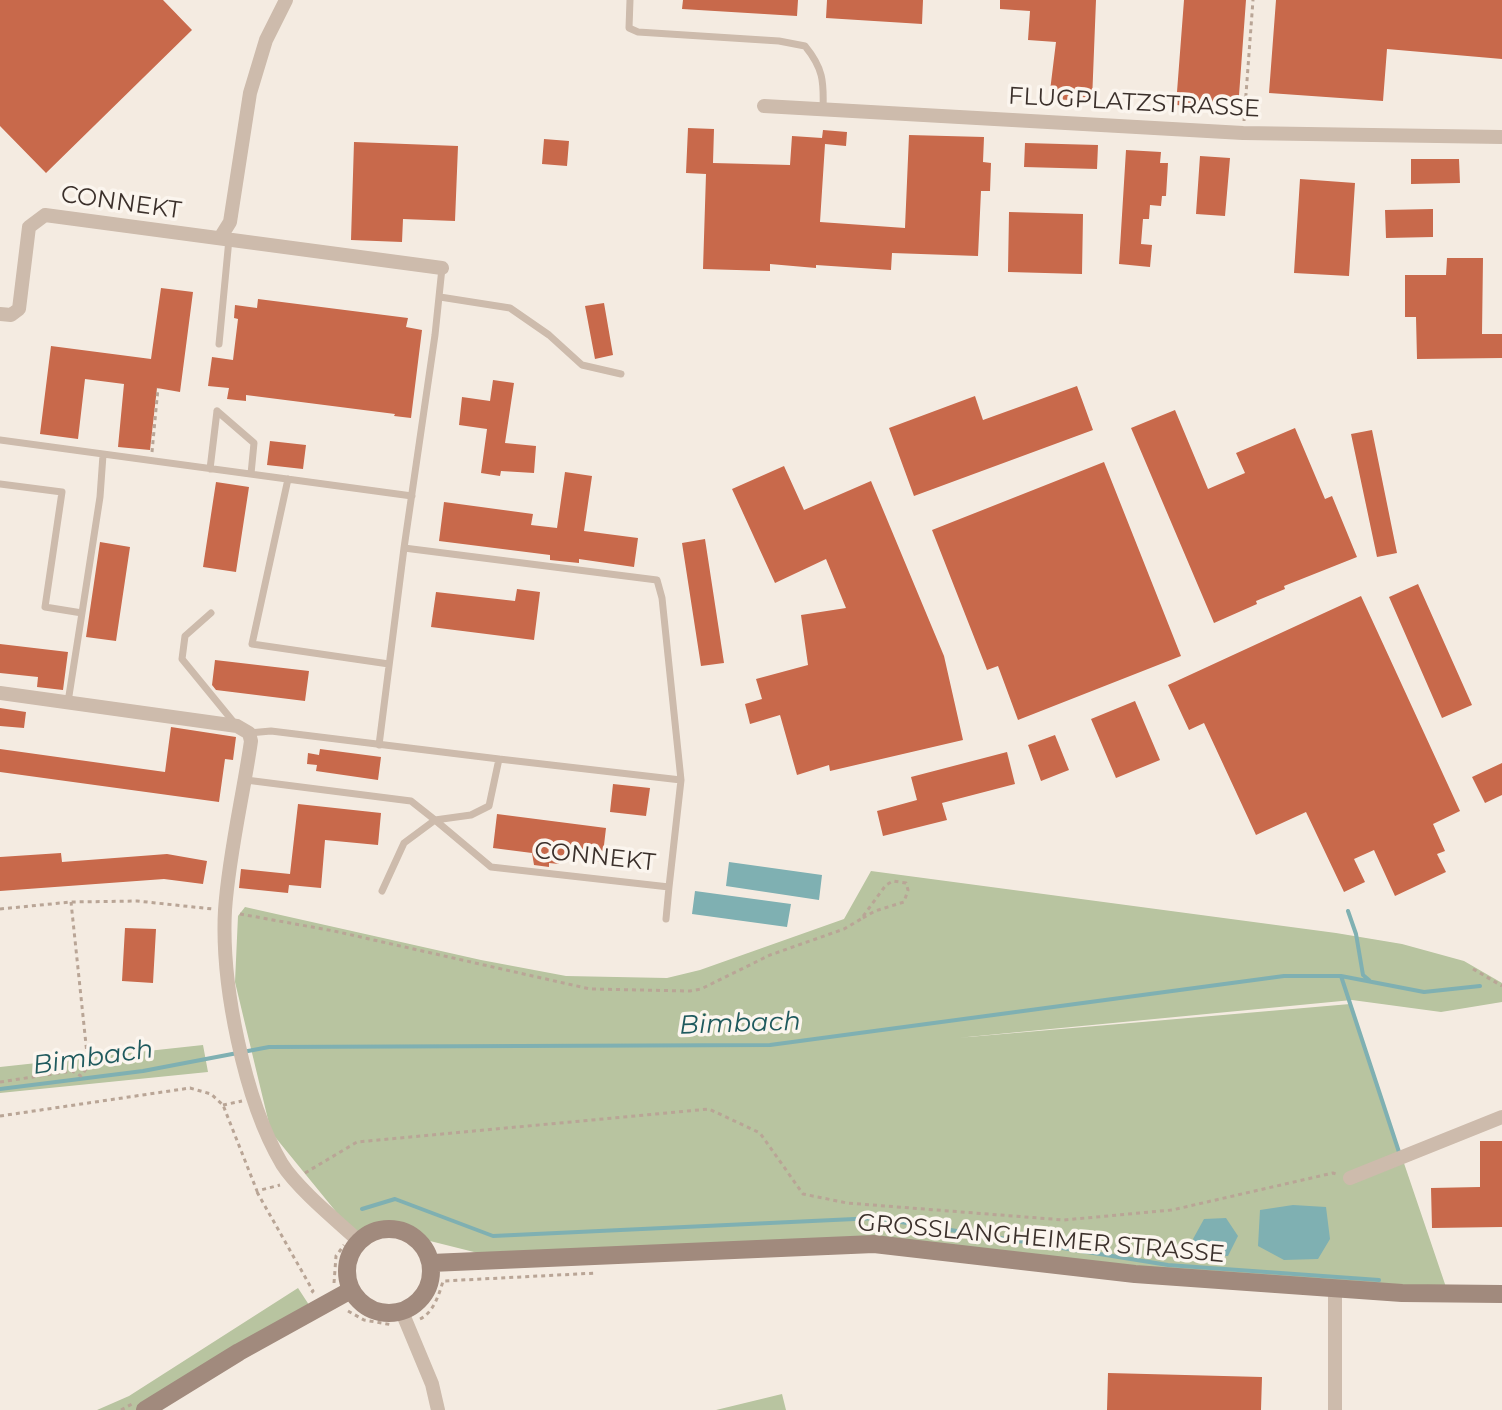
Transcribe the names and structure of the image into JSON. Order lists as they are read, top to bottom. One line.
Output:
{"streets":{"main road":["GROSSLANGHEIMER STRASSE"],"street":["FLUGPLATZSTRASSE","CONNEKT"]},"water":["Bimbach"]}
